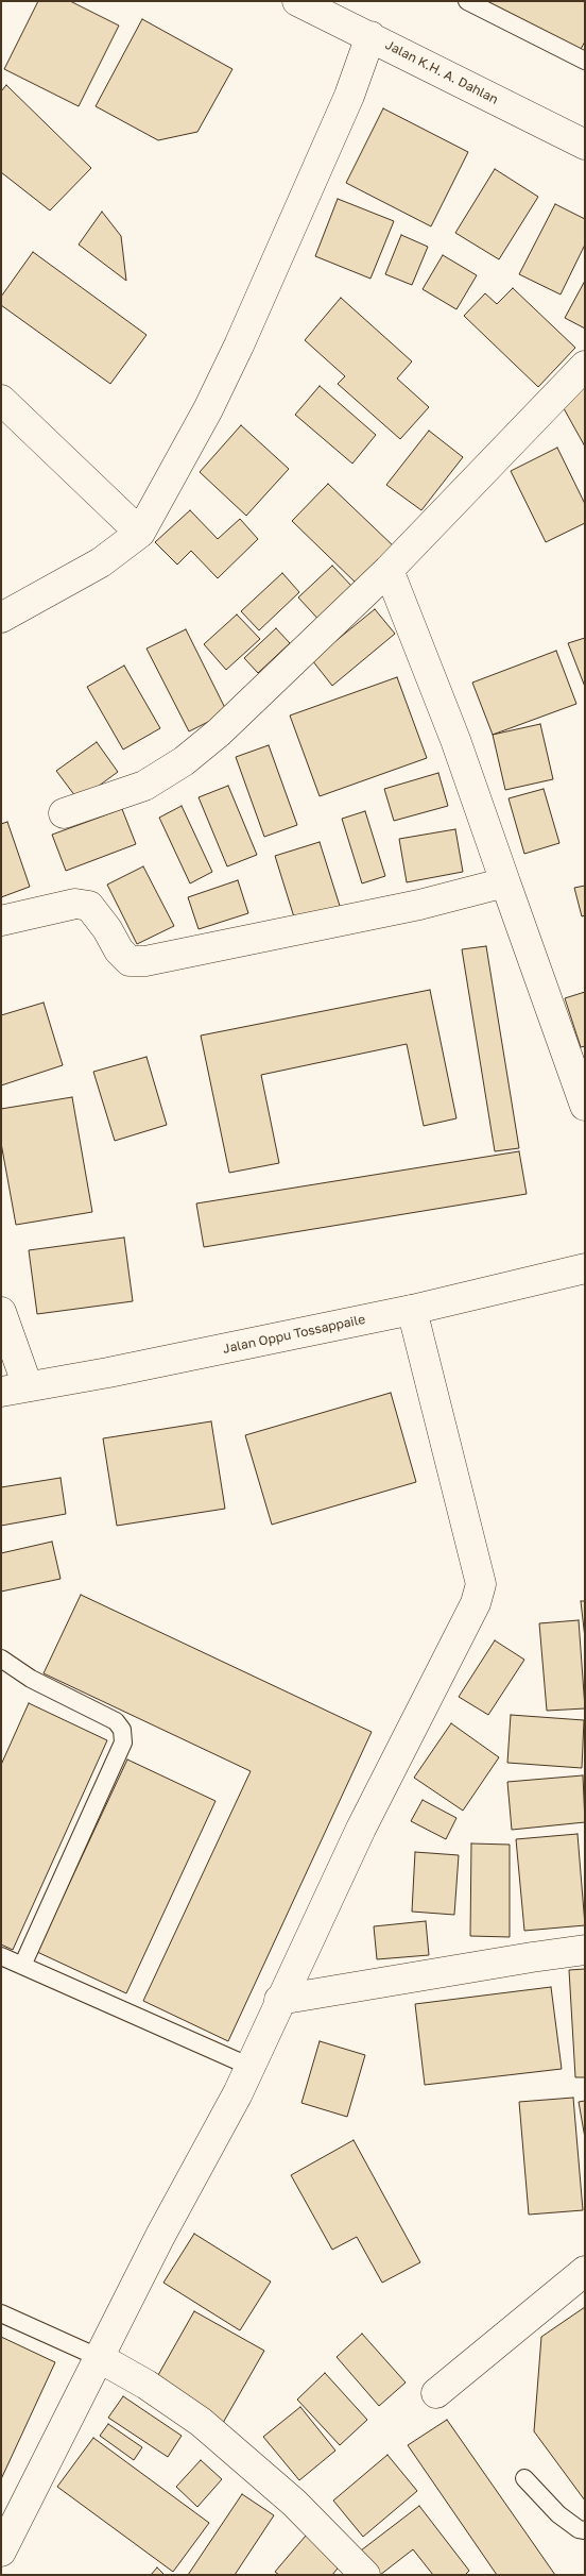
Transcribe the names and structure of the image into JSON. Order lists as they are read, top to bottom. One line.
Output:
{"streets":{"street":["Jalan K.H. A. Dahlan","Jalan Oppu Tossappaile"]}}
